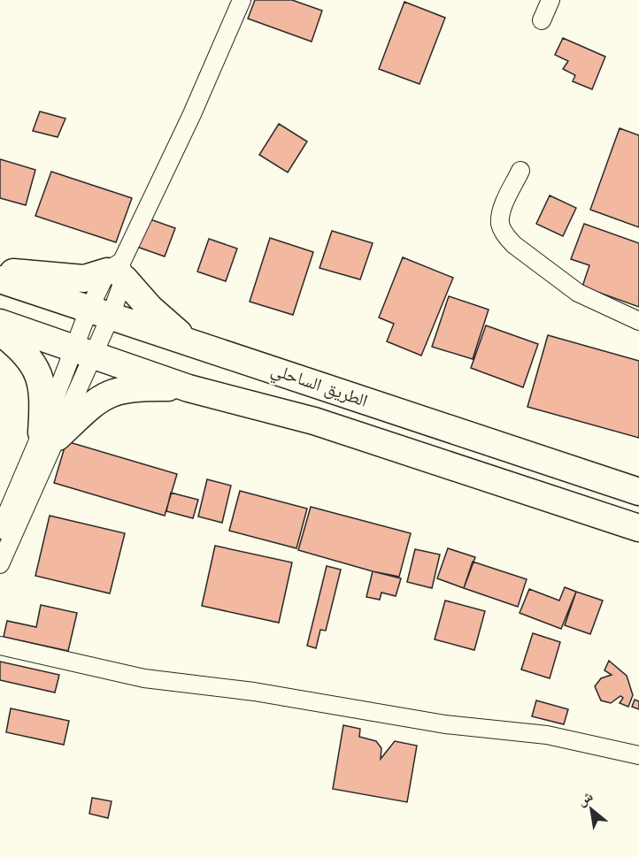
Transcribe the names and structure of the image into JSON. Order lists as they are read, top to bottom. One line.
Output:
{"streets":{"highway":["الطريق الساحلي"]},"north":"top left"}
